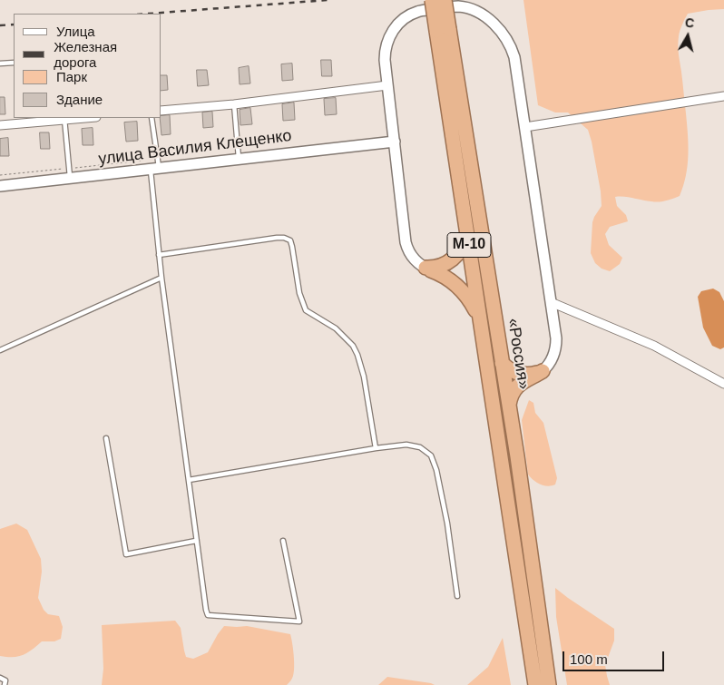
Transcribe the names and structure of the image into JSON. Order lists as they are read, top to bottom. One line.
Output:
{"streets":{"highway":["М-10","«Россия»"],"street":["улица Василия Клещенко"]},"crossings":[["М-10","«Россия»"]],"legend":["Улица","Железная дорога","Парк","Здание"],"scale_bar":"100 m","north":"top"}
